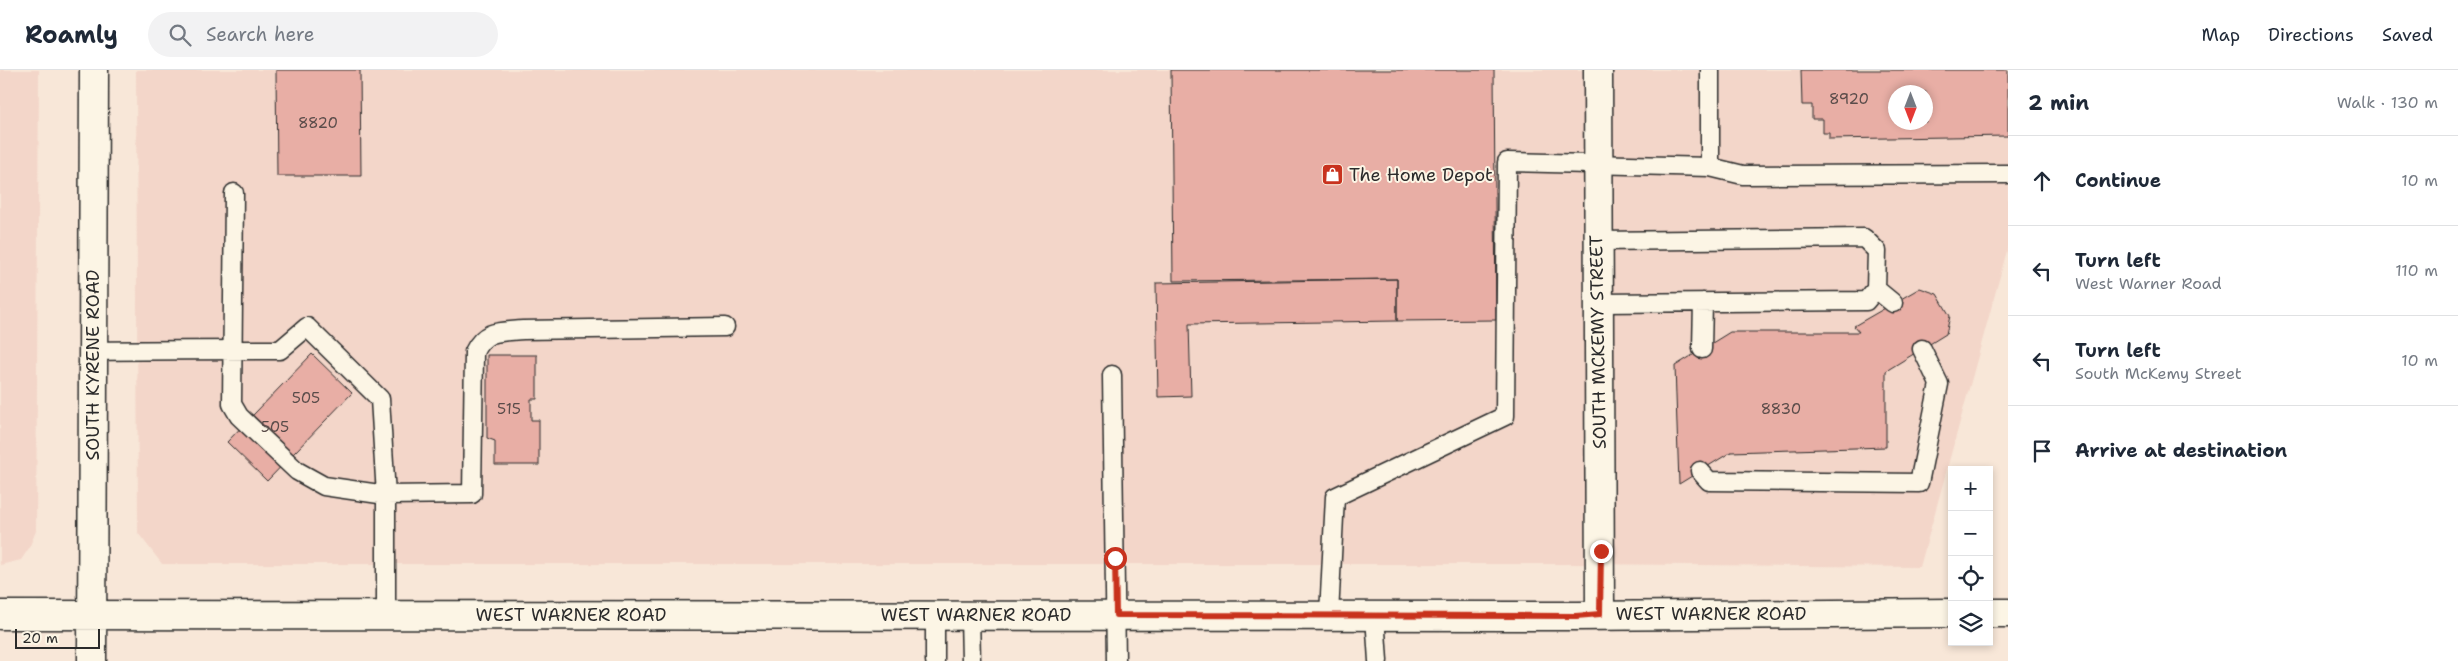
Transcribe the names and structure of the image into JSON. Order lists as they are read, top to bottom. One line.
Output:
{"streets":{"main road":["SOUTH MCKEMY STREET","SOUTH KYRENE ROAD","WEST WARNER ROAD"]},"crossings":[["SOUTH MCKEMY STREET","WEST WARNER ROAD"],["SOUTH KYRENE ROAD","WEST WARNER ROAD"]],"places":{"shop":["The Home Depot"]},"house_numbers":["8920","8820","505","515","8830","505"],"scale_bar":"20 m","north":"bottom","page":{"header":"Roamly","search":"Search here","nav":["Map","Directions","Saved"],"heading":["2 min","Walk · 130 m"],"list":[["Continue","10 m"],["Turn left","West Warner Road","110 m"],["Turn left","South McKemy Street","10 m"],"Arrive at destination"],"map_buttons":["+","−"],"scale":"20 m"}}
